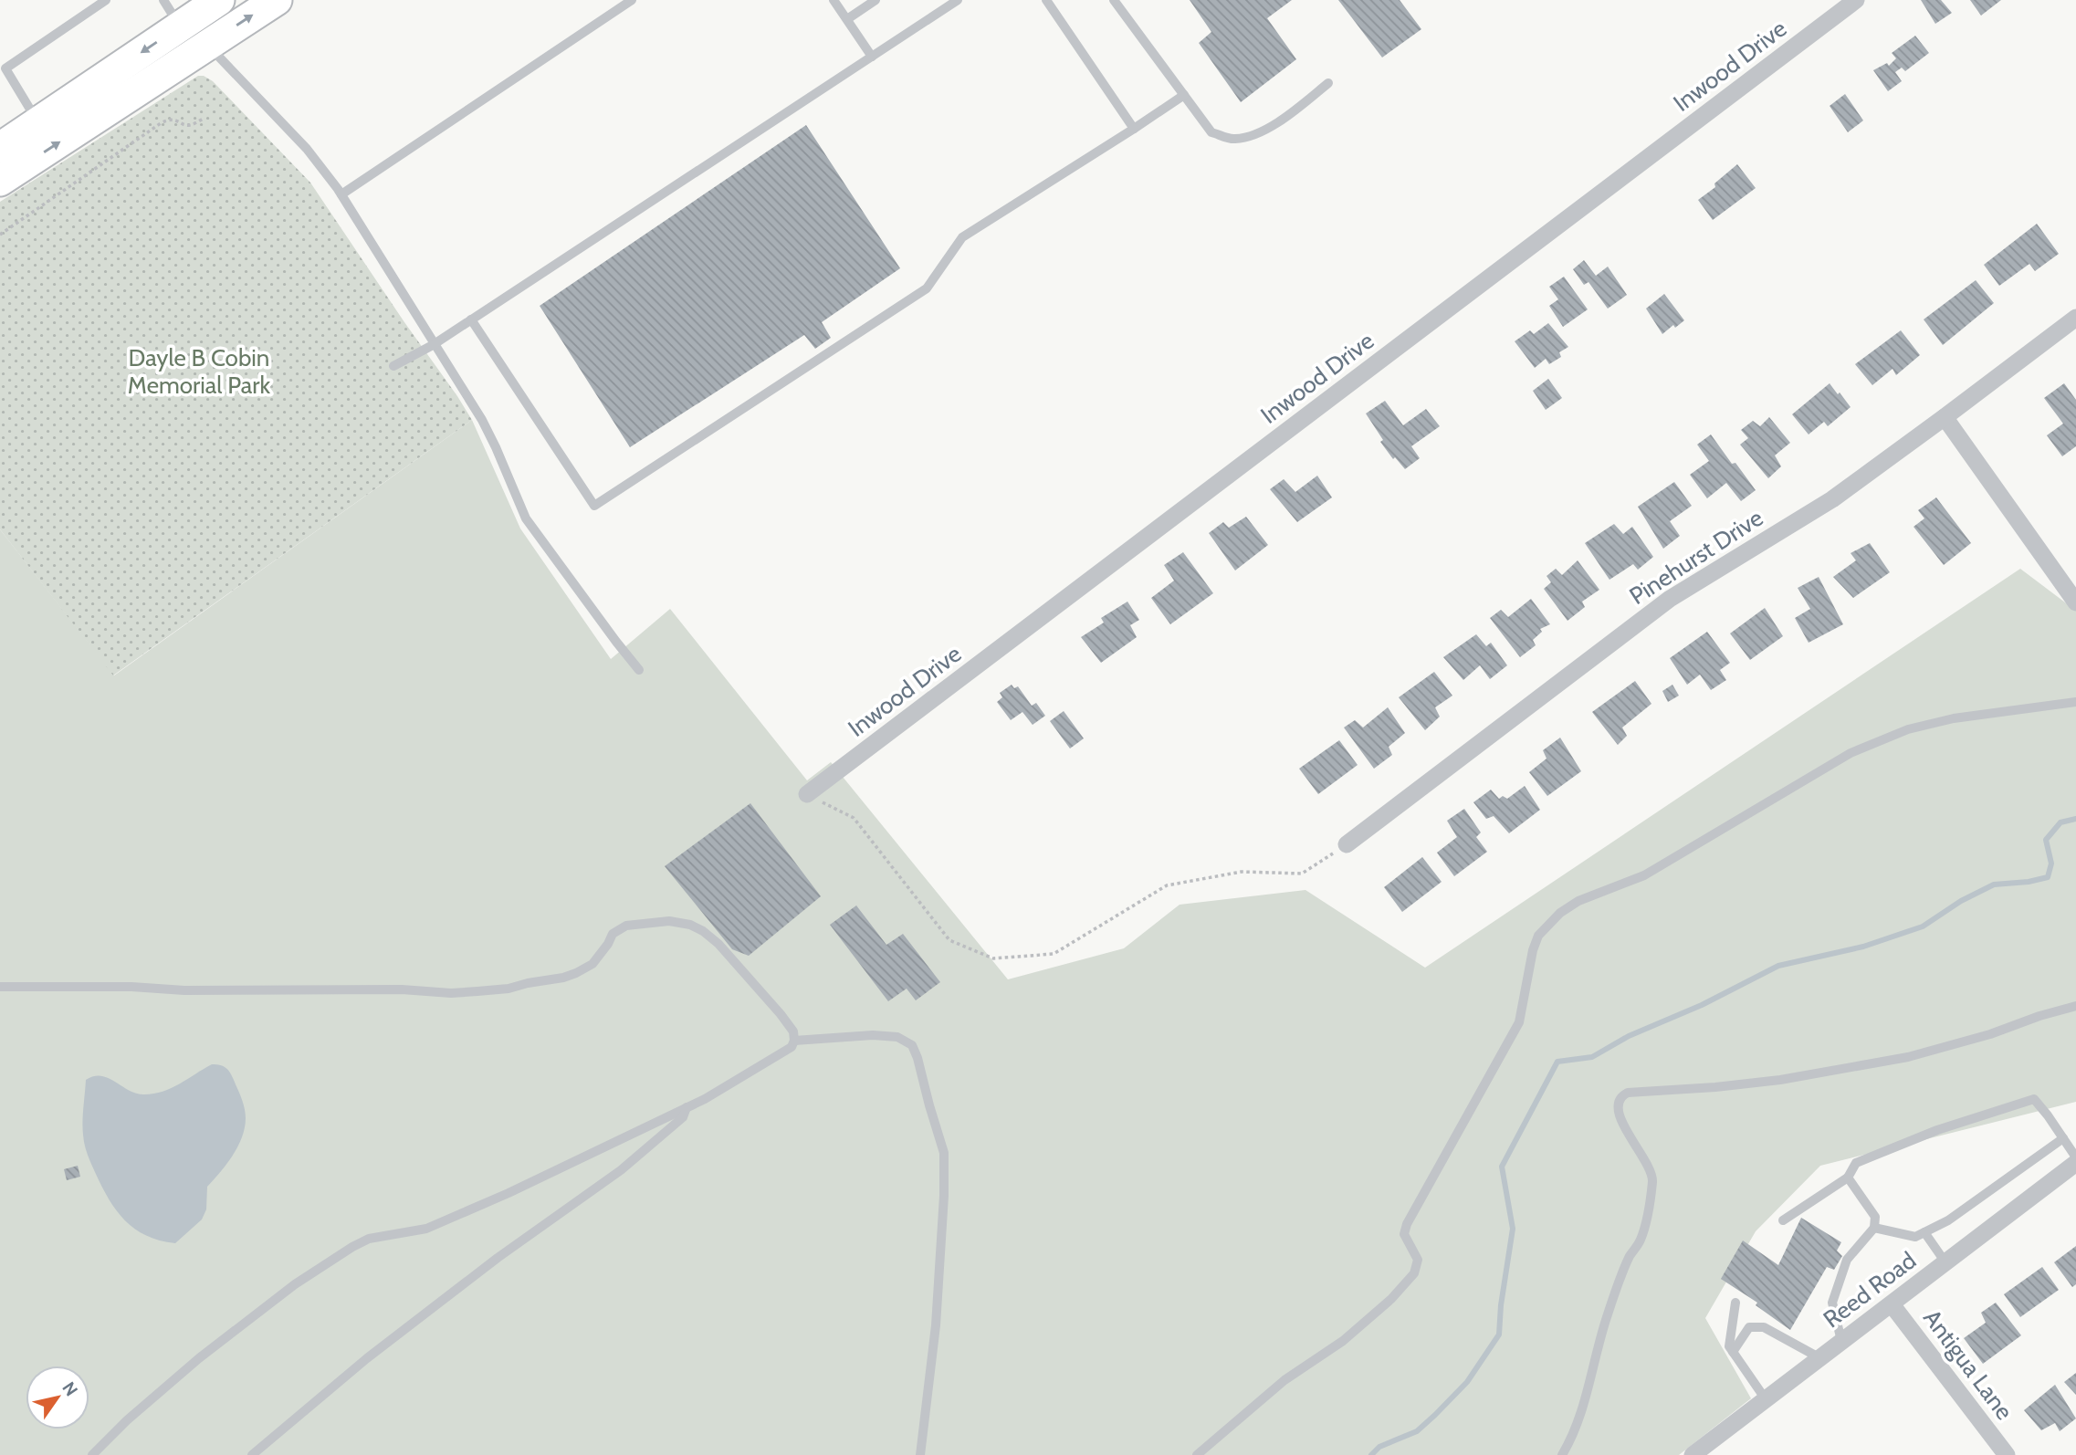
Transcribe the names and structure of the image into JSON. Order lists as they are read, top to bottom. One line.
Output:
{"streets":{"street":["Inwood Drive","Pinehurst Drive","Reed Road","Antigua Lane"]},"crossings":[["Reed Road","Antigua Lane"]],"parks":["Dayle B Cobin Memorial Park"],"north":"top right"}
